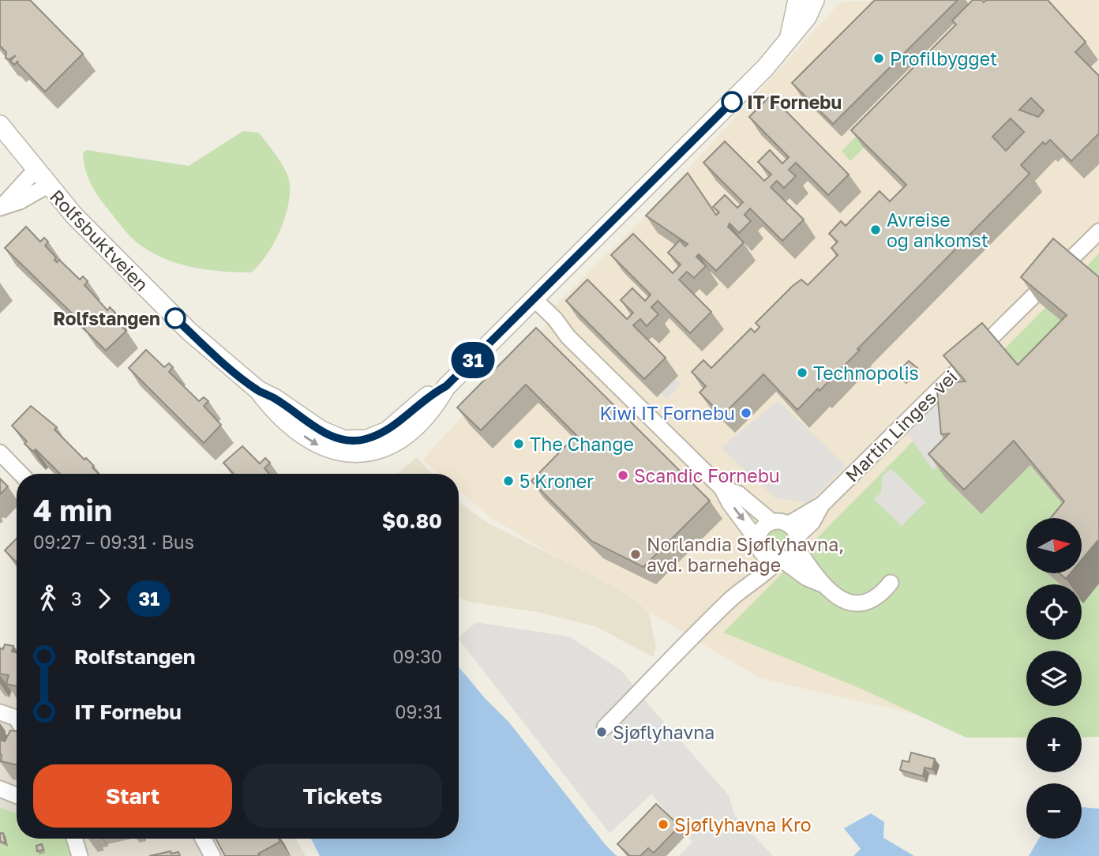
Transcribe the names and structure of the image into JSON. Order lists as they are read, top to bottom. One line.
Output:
{"streets":{"street":["Rolfsbuktveien","Martin Linges vei"]},"places":["Profilbygget","IT Fornebu","Avreise og ankomst","Rolfstangen","Technopolis","Kiwi IT Fornebu","The Change","Scandic Fornebu","5 Kroner","Norlandia Sjøflyhavna, avd. barnehage","Sjøflyhavna","Sjøflyhavna Kro"],"lines":["bus line 31"],"north":"right","page":{"on_map":"31","heading":["4 min","09:27 – 09:31 · Bus","$0.80"],"map_buttons":["+","−"],"legs":["3","31"],"list":[{"name":"Rolfstangen","value":"09:30"},{"name":"IT Fornebu","value":"09:31"}],"buttons":["Start","Tickets"]}}
